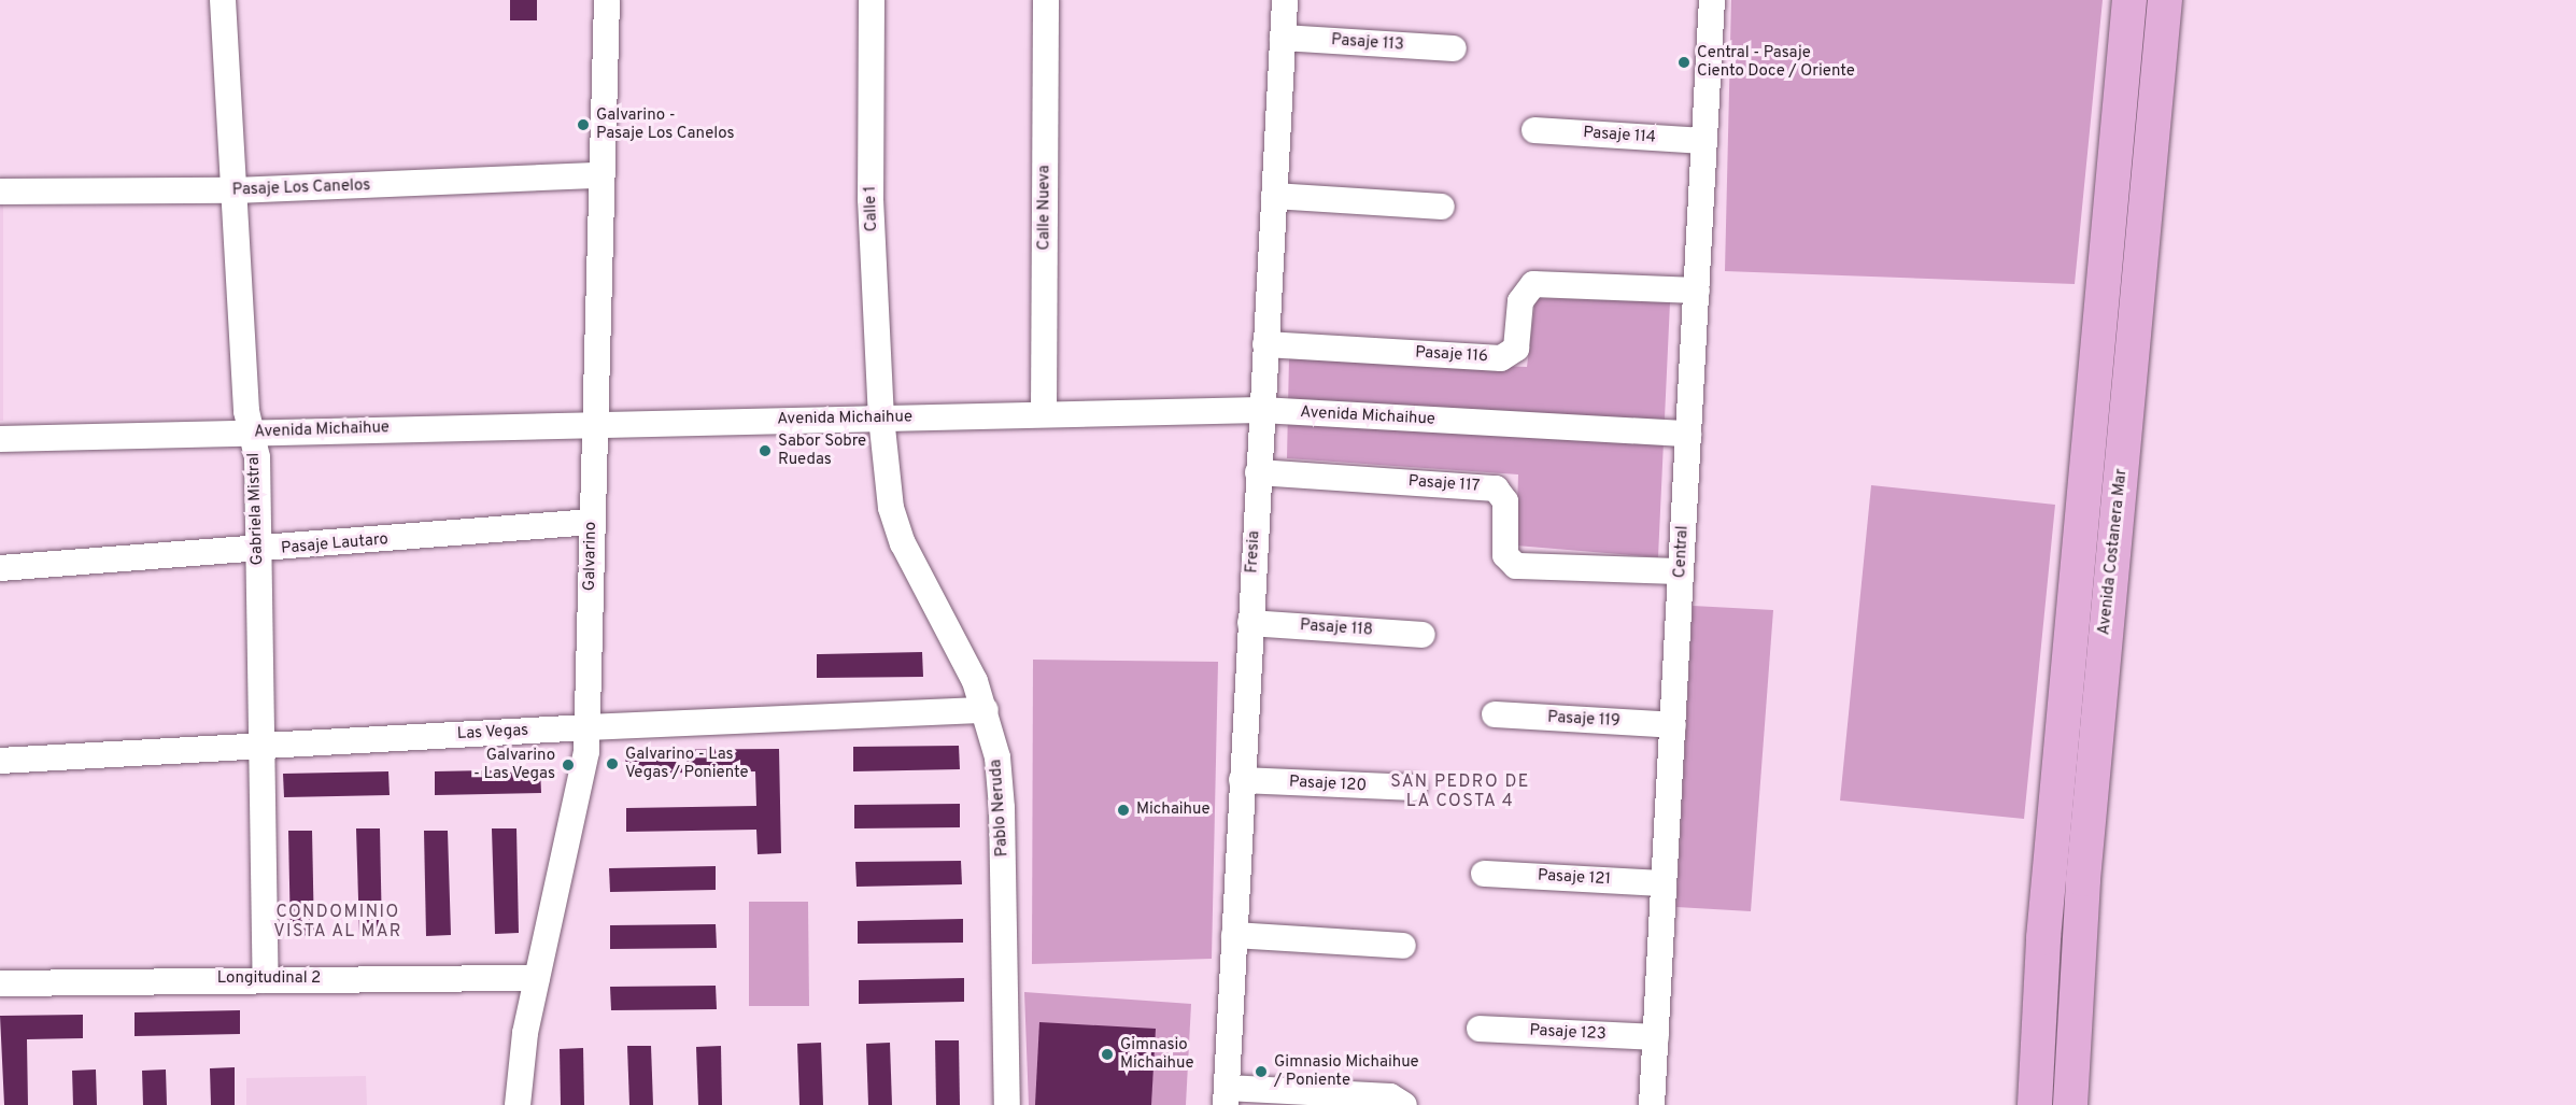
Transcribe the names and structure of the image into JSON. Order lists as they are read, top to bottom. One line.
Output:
{"streets":{"main road":["Avenida Costanera Mar"],"street":["Pasaje 113","Pasaje 114","Pasaje Los Canelos","Calle Nueva","Calle 1","Pasaje 116","Avenida Michaihue","Pasaje 117","Gabriela Mistral","Pasaje Lautaro","Fresia","Central","Galvarino","Pasaje 118","Pasaje 119","Las Vegas","Pasaje 120","Pablo Neruda","Pasaje 121","Longitudinal 2","Pasaje 123"]},"crossings":[["Pasaje 113","Fresia"],["Pasaje 114","Central"],["Pasaje Los Canelos","Gabriela Mistral"],["Pasaje Los Canelos","Galvarino"],["Calle Nueva","Avenida Michaihue"],["Calle 1","Avenida Michaihue"],["Calle 1","Pablo Neruda"],["Pasaje 116","Fresia"],["Pasaje 116","Central"],["Avenida Michaihue","Gabriela Mistral"],["Avenida Michaihue","Fresia"],["Avenida Michaihue","Central"],["Avenida Michaihue","Galvarino"],["Avenida Michaihue","Pablo Neruda"],["Pasaje 117","Fresia"],["Pasaje 117","Central"],["Gabriela Mistral","Pasaje Lautaro"],["Gabriela Mistral","Las Vegas"],["Gabriela Mistral","Longitudinal 2"],["Pasaje Lautaro","Galvarino"],["Fresia","Pasaje 118"],["Fresia","Pasaje 120"],["Central","Pasaje 119"],["Central","Pasaje 121"],["Central","Pasaje 123"],["Galvarino","Las Vegas"],["Galvarino","Longitudinal 2"],["Las Vegas","Pablo Neruda"]],"districts":["SAN PEDRO DE LA COSTA 4","CONDOMINIO VISTA AL MAR"],"places":["Central - Pasaje Ciento Doce / Oriente","Galvarino - Pasaje Los Canelos","Sabor Sobre Ruedas","Galvarino - Las Vegas / Poniente","Galvarino - Las Vegas","Michaihue","Gimnasio Michaihue","Gimnasio Michaihue / Poniente"]}
